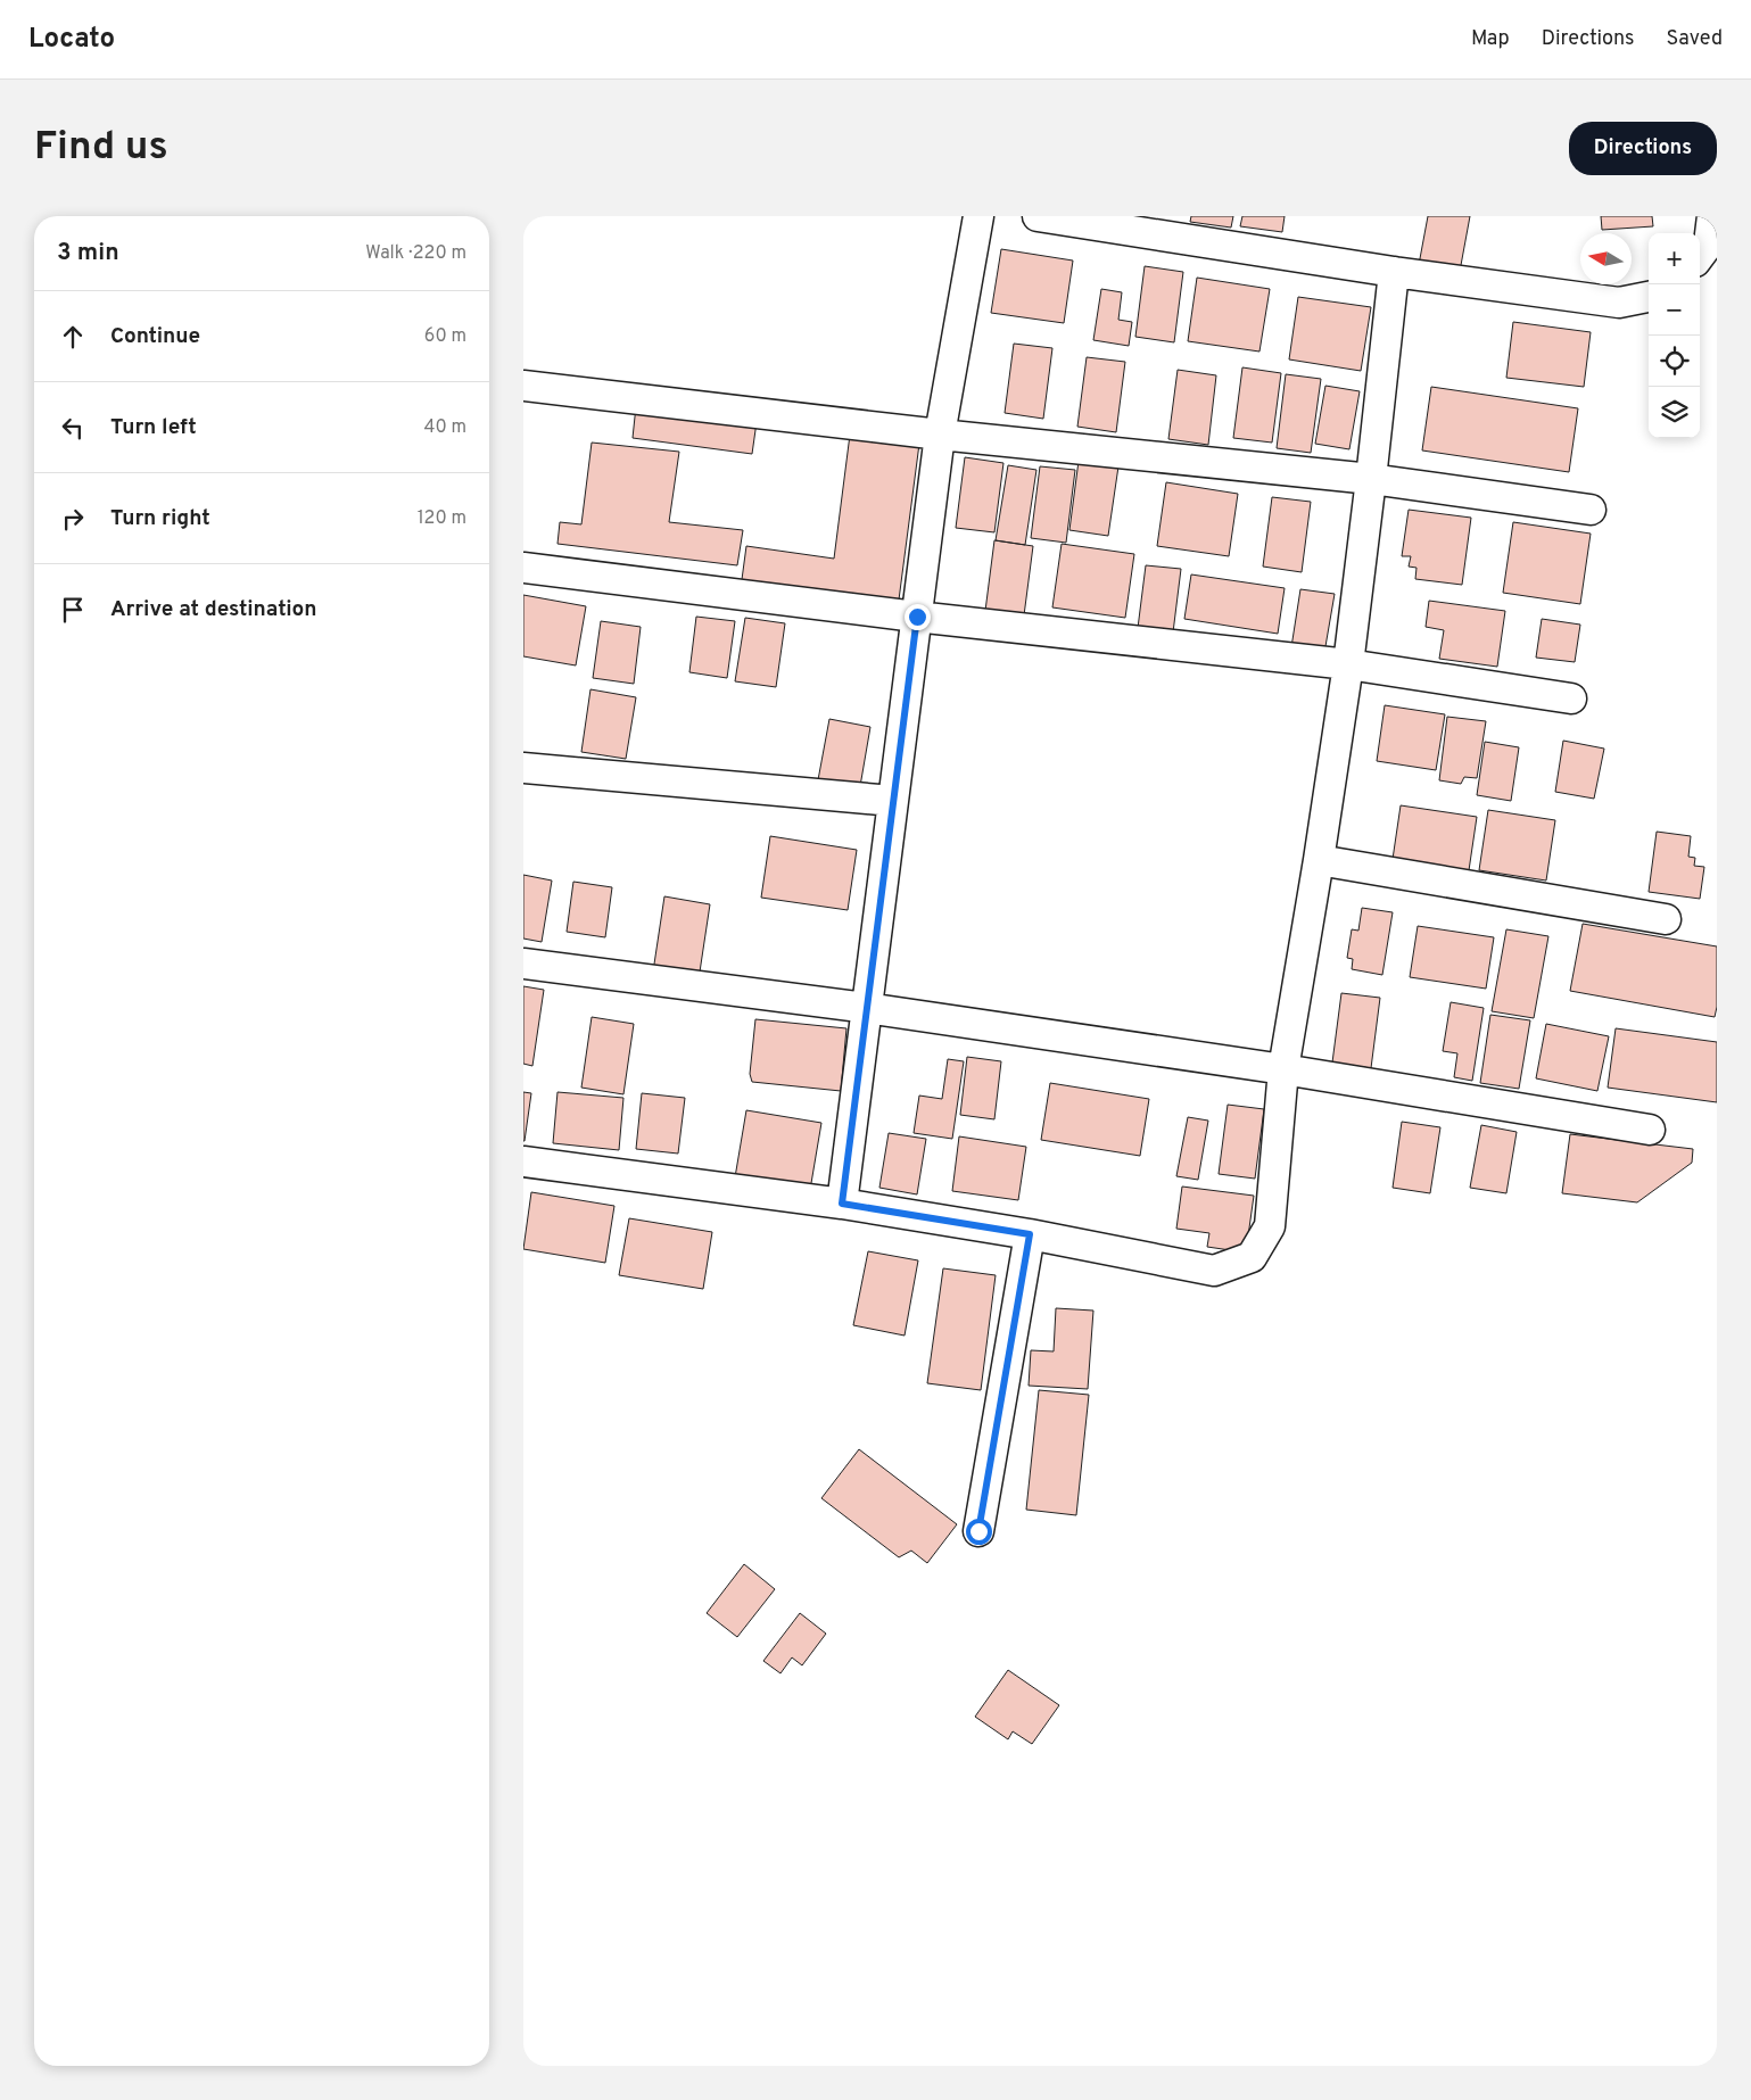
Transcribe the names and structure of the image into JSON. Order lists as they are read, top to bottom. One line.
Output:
{"north":"left","page":{"header":"Locato","nav":["Map","Directions","Saved"],"buttons":"Directions","title":"Find us","heading":["3 min","Walk · 220 m"],"map_buttons":["+","−"],"list":[["Continue","60 m"],["Turn left","40 m"],["Turn right","120 m"],"Arrive at destination"]}}
